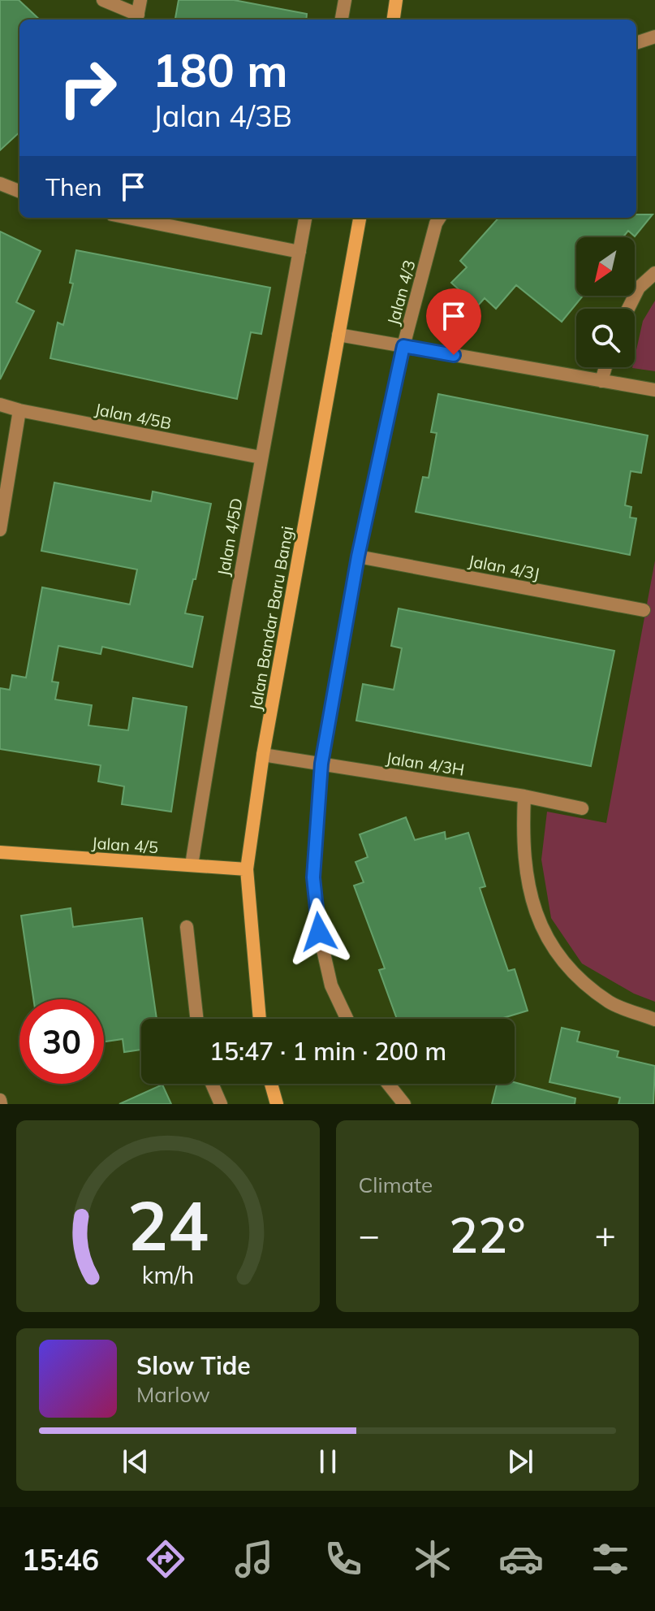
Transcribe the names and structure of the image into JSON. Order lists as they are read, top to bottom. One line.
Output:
{"streets":{"street":["Jalan 4/3","Jalan 4/5B","Jalan 4/5D","Jalan 4/3J","Jalan Bandar Baru Bangi","Jalan 4/3H","Jalan 4/5"]},"crossings":[["Jalan 4/3","Jalan 4/3J"],["Jalan 4/3","Jalan 4/3H"],["Jalan 4/5B","Jalan 4/5D"],["Jalan 4/5D","Jalan 4/5"],["Jalan Bandar Baru Bangi","Jalan 4/3H"],["Jalan Bandar Baru Bangi","Jalan 4/5"]],"north":"bottom left","page":{"turn":["180 m","Jalan 4/3B"],"then":"Then","limit":"30","trip":"15:47 · 1 min · 200 m","tile":"Climate","heat":["−","22°","+"],"song":["Slow Tide","Marlow"],"tabs":"15:46","gauge":["24","km/h"]}}
